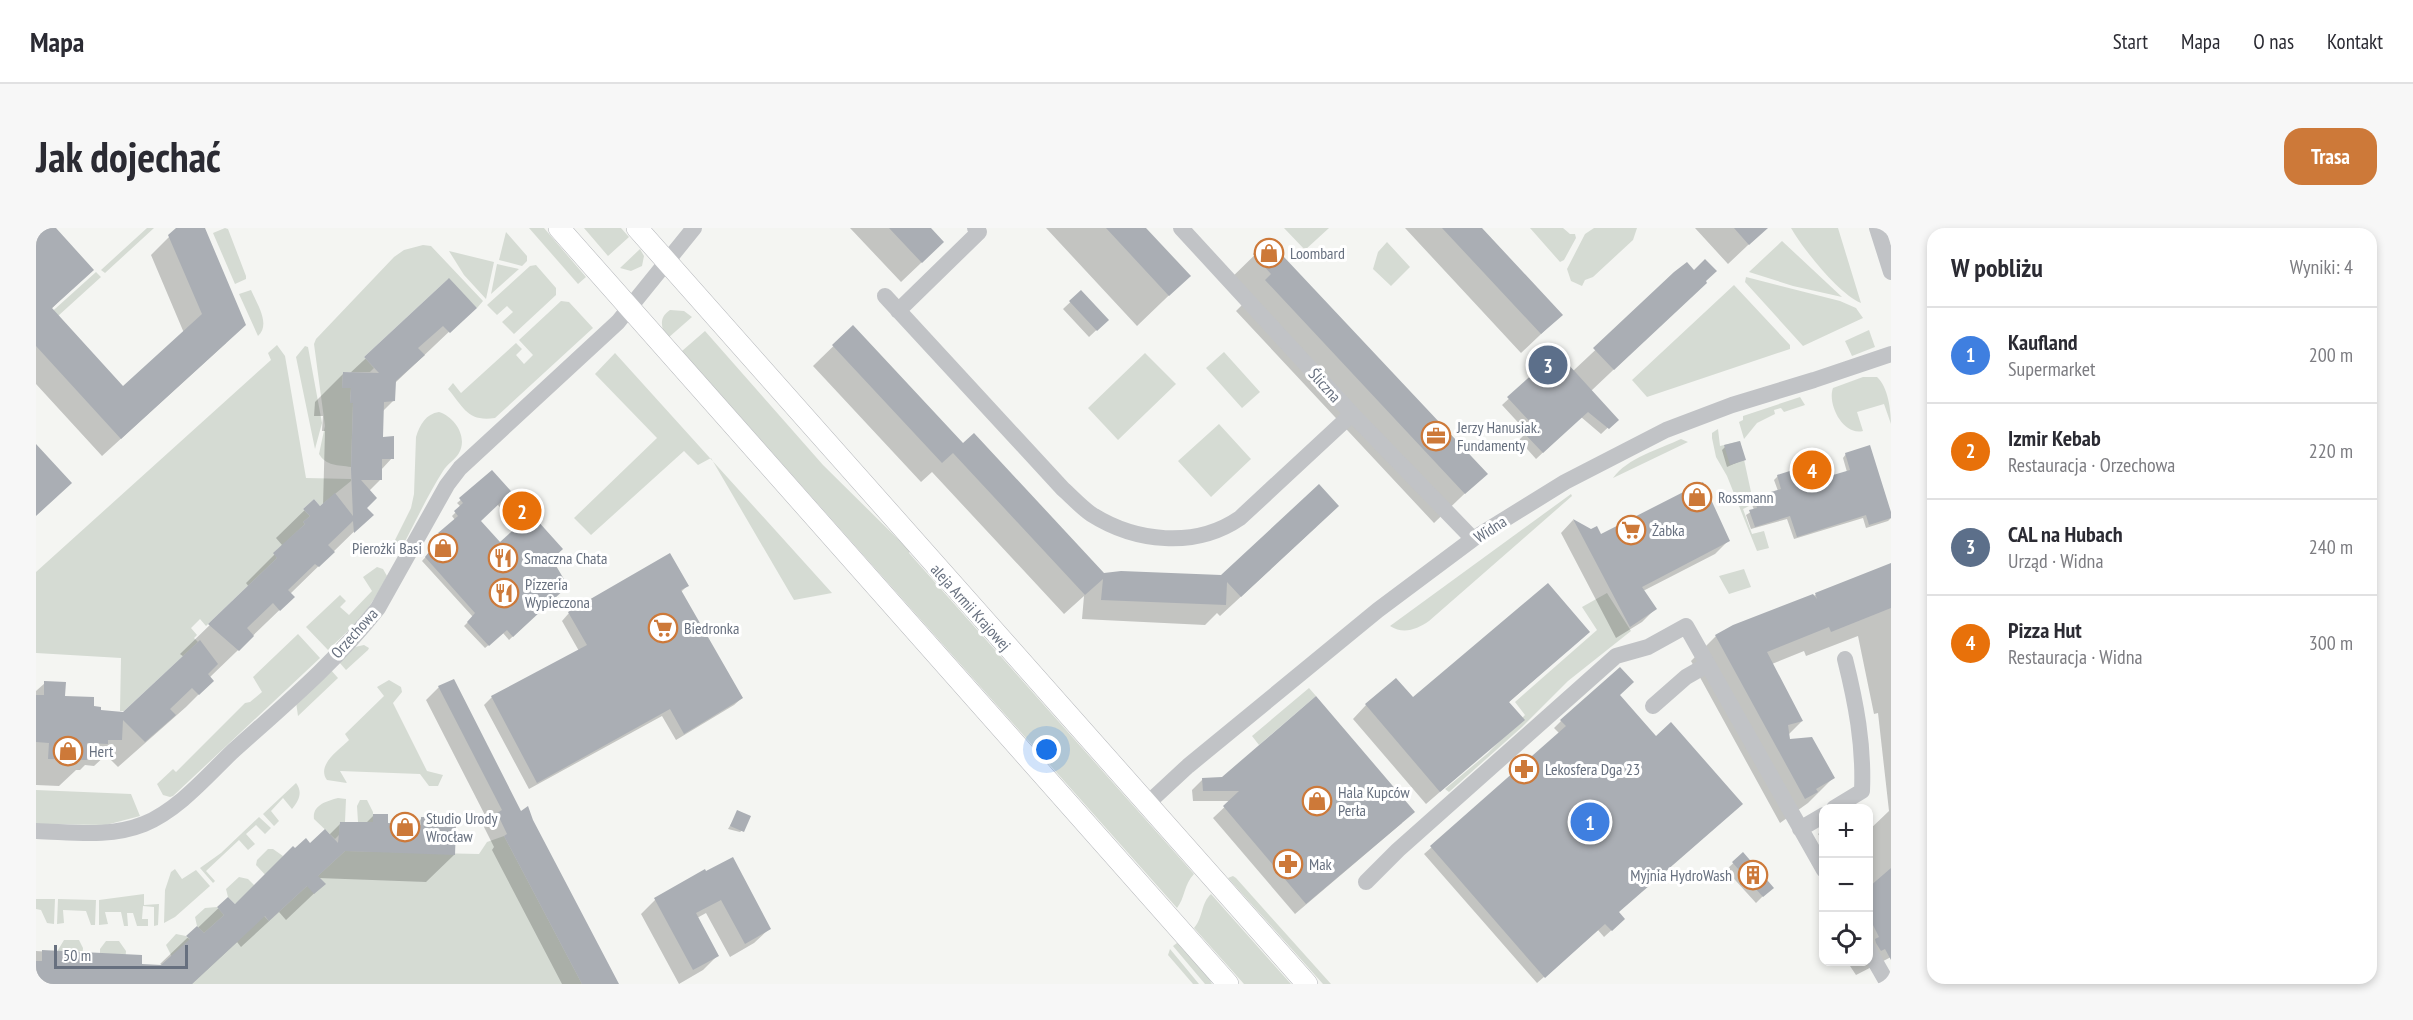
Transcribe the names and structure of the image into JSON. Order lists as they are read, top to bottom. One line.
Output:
{"streets":{"main road":["aleja Armii Krajowej"],"street":["Śliczna","Widna","Orzechowa"]},"crossings":[["Śliczna","Widna"],["Widna","aleja Armii Krajowej"],["aleja Armii Krajowej","Orzechowa"]],"places":{"shop":["Loombard","Rossmann","Pierożki Basi","Hert","Hala Kupców Perła","Studio Urody Wrocław"],"office":["Jerzy Hanusiak. Fundamenty"],"supermarket":["Żabka","Biedronka"],"restaurant":["Smaczna Chata","Pizzeria Wypieczona"],"pharmacy":["Lekosfera Dga 23","Mak"],"building":["Myjnia HydroWash"]},"scale_bar":"50 m","page":{"header":"Mapa","nav":["Start","Mapa","O nas","Kontakt"],"buttons":"Trasa","title":"Jak dojechać","heading":["W pobliżu","Wyniki: 4"],"list":[{"mark":"1","name":"Kaufland","note":"Supermarket","value":"200 m"},{"mark":"2","name":"Izmir Kebab","note":"Restauracja · Orzechowa","value":"220 m"},{"mark":"3","name":"CAL na Hubach","note":"Urząd · Widna","value":"240 m"},{"mark":"4","name":"Pizza Hut","note":"Restauracja · Widna","value":"300 m"}],"pins":["3","4","2","1"],"map_buttons":["+","−"],"scale":"50 m"}}
